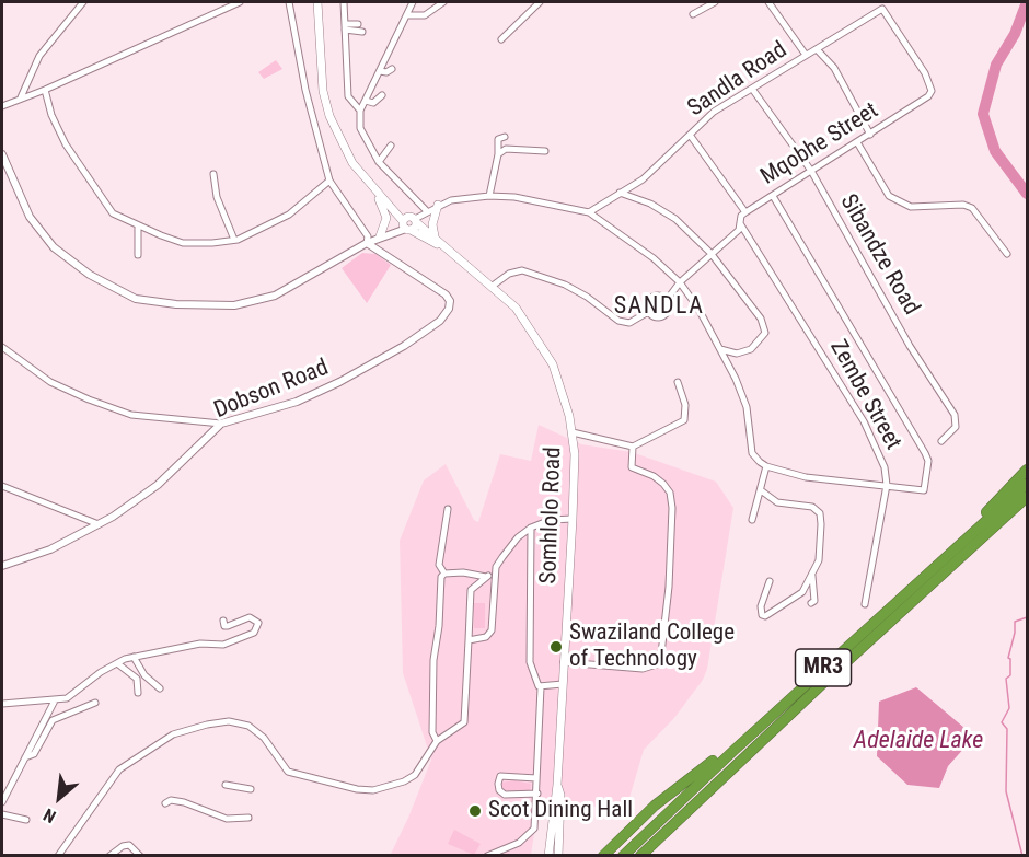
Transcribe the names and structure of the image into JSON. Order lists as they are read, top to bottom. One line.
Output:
{"streets":{"highway":["MR3"],"main road":["Somhlolo Road"],"street":["Sandla Road","Mqobhe Street","Sibandze Road","Dobson Road","Zembe Street"]},"crossings":[["Sandla Road","Mqobhe Street"],["Sandla Road","Sibandze Road"],["Mqobhe Street","Sibandze Road"],["Mqobhe Street","Zembe Street"]],"districts":["SANDLA"],"water":["Adelaide Lake"],"places":["Swaziland College of Technology","Scot Dining Hall"],"north":"bottom left"}
